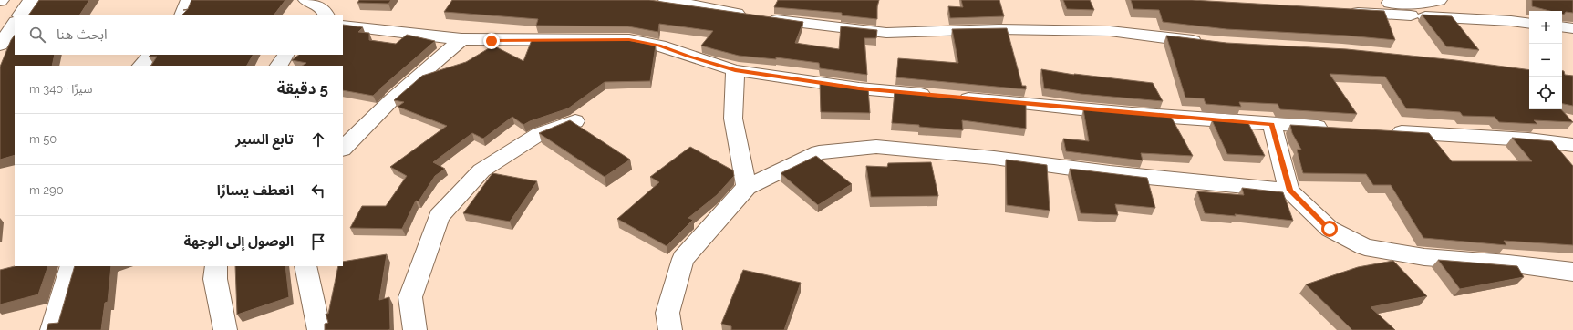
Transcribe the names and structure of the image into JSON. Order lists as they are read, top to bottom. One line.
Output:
{"page":{"map_buttons":["+","−"],"search":"ابحث هنا","heading":["5 دقيقة","سيرًا · 340 m"],"list":[["تابع السير","50 m"],["انعطف يسارًا","290 m"],"الوصول إلى الوجهة"]}}
